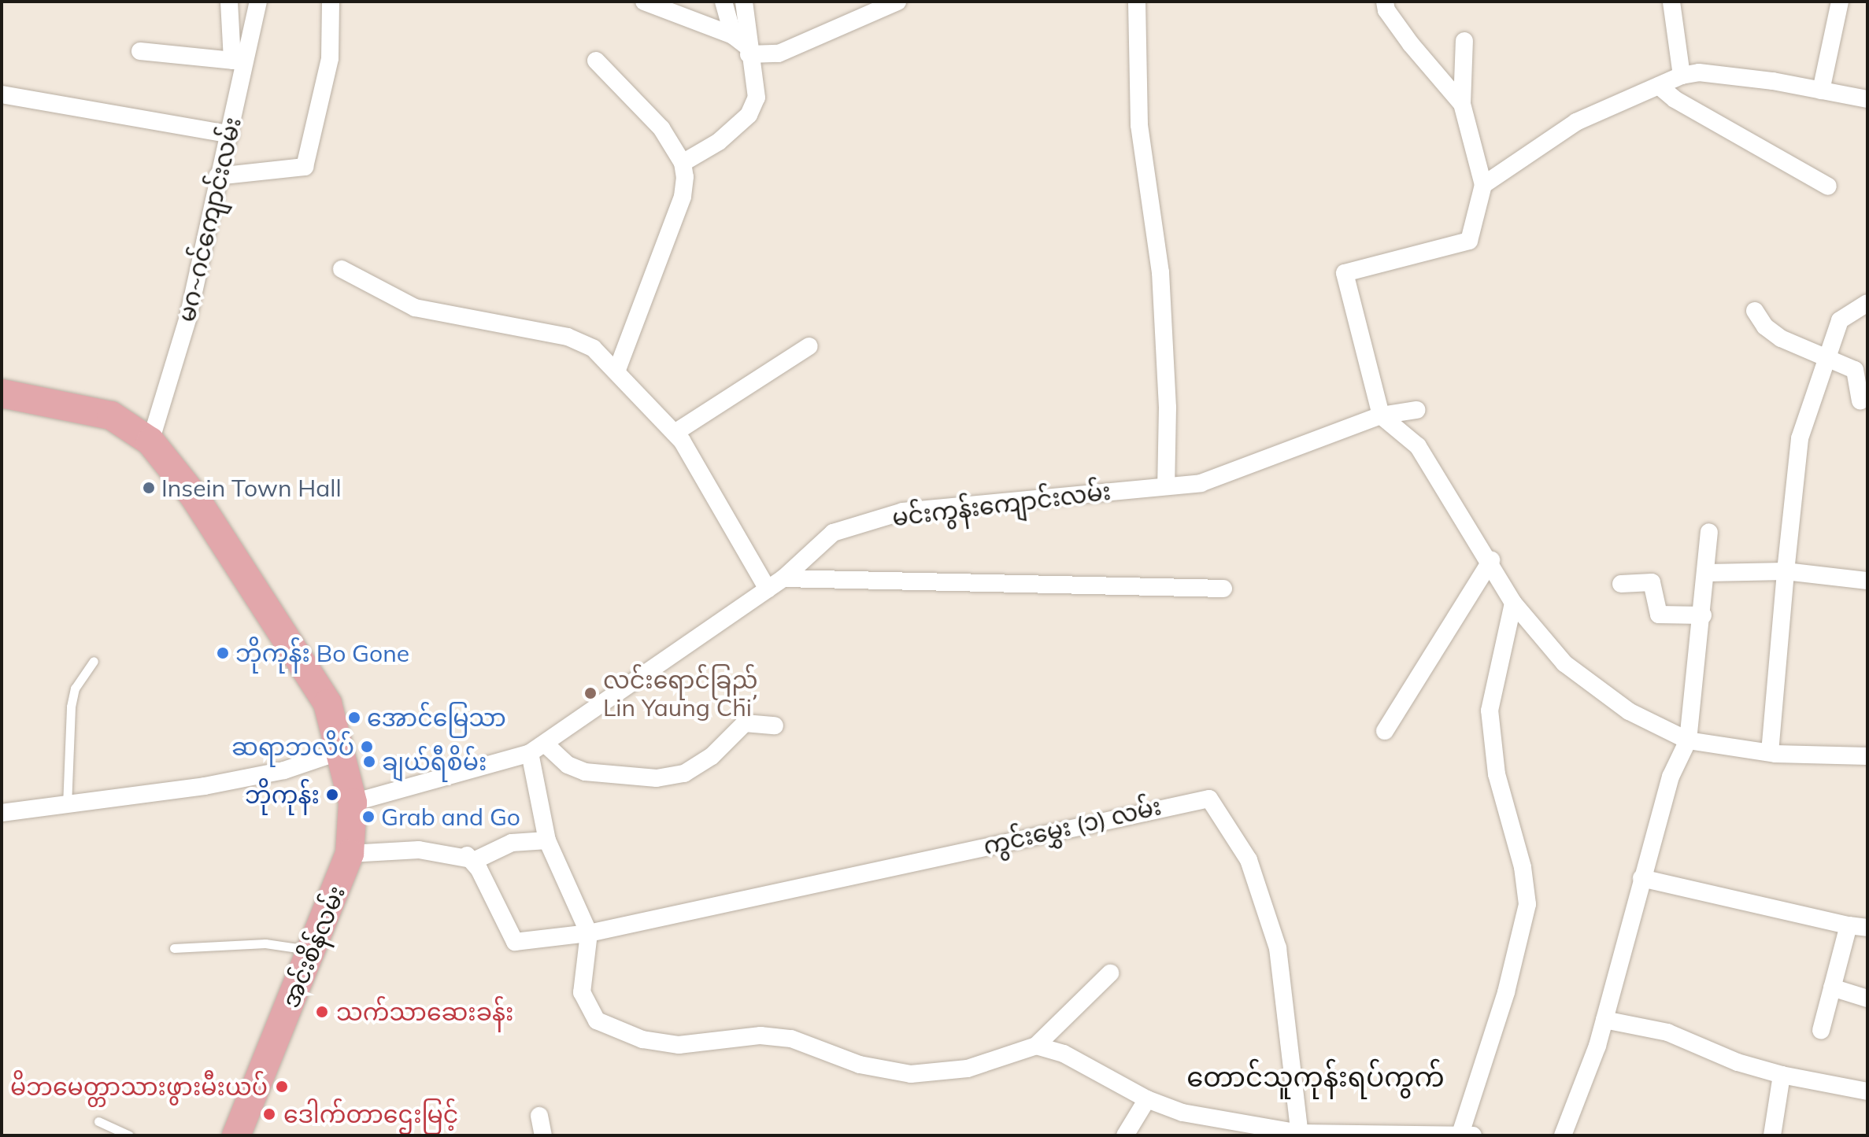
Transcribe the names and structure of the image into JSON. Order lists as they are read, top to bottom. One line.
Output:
{"streets":{"main road":["အင်းစိန်လမ်း"],"street":["မဂ~ဂင်ကျောင်းလမ်း","မင်းကွန်းကျောင်းလမ်း","ကွင်းမွှေး (၁) လမ်း"]},"crossings":[["မဂ~ဂင်ကျောင်းလမ်း","အင်းစိန်လမ်း"],["မင်းကွန်းကျောင်းလမ်း","အင်းစိန်လမ်း"]],"districts":["တောင်သူကုန်းရပ်ကွက်"],"places":["Insein Town Hall","ဘိုကုန်း Bo Gone","လင်းရောင်ခြည် Lin Yaung Chi","အောင်မြေသာ","ဆရာဘလိပ်","ချယ်ရီစိမ်း","ဘိုကုန်း","Grab and Go","သက်သာဆေးခန်း","မိဘမေတ္တာသားဖွားမီးယပ်","ဒေါက်တာဌေးမြင့်"]}
